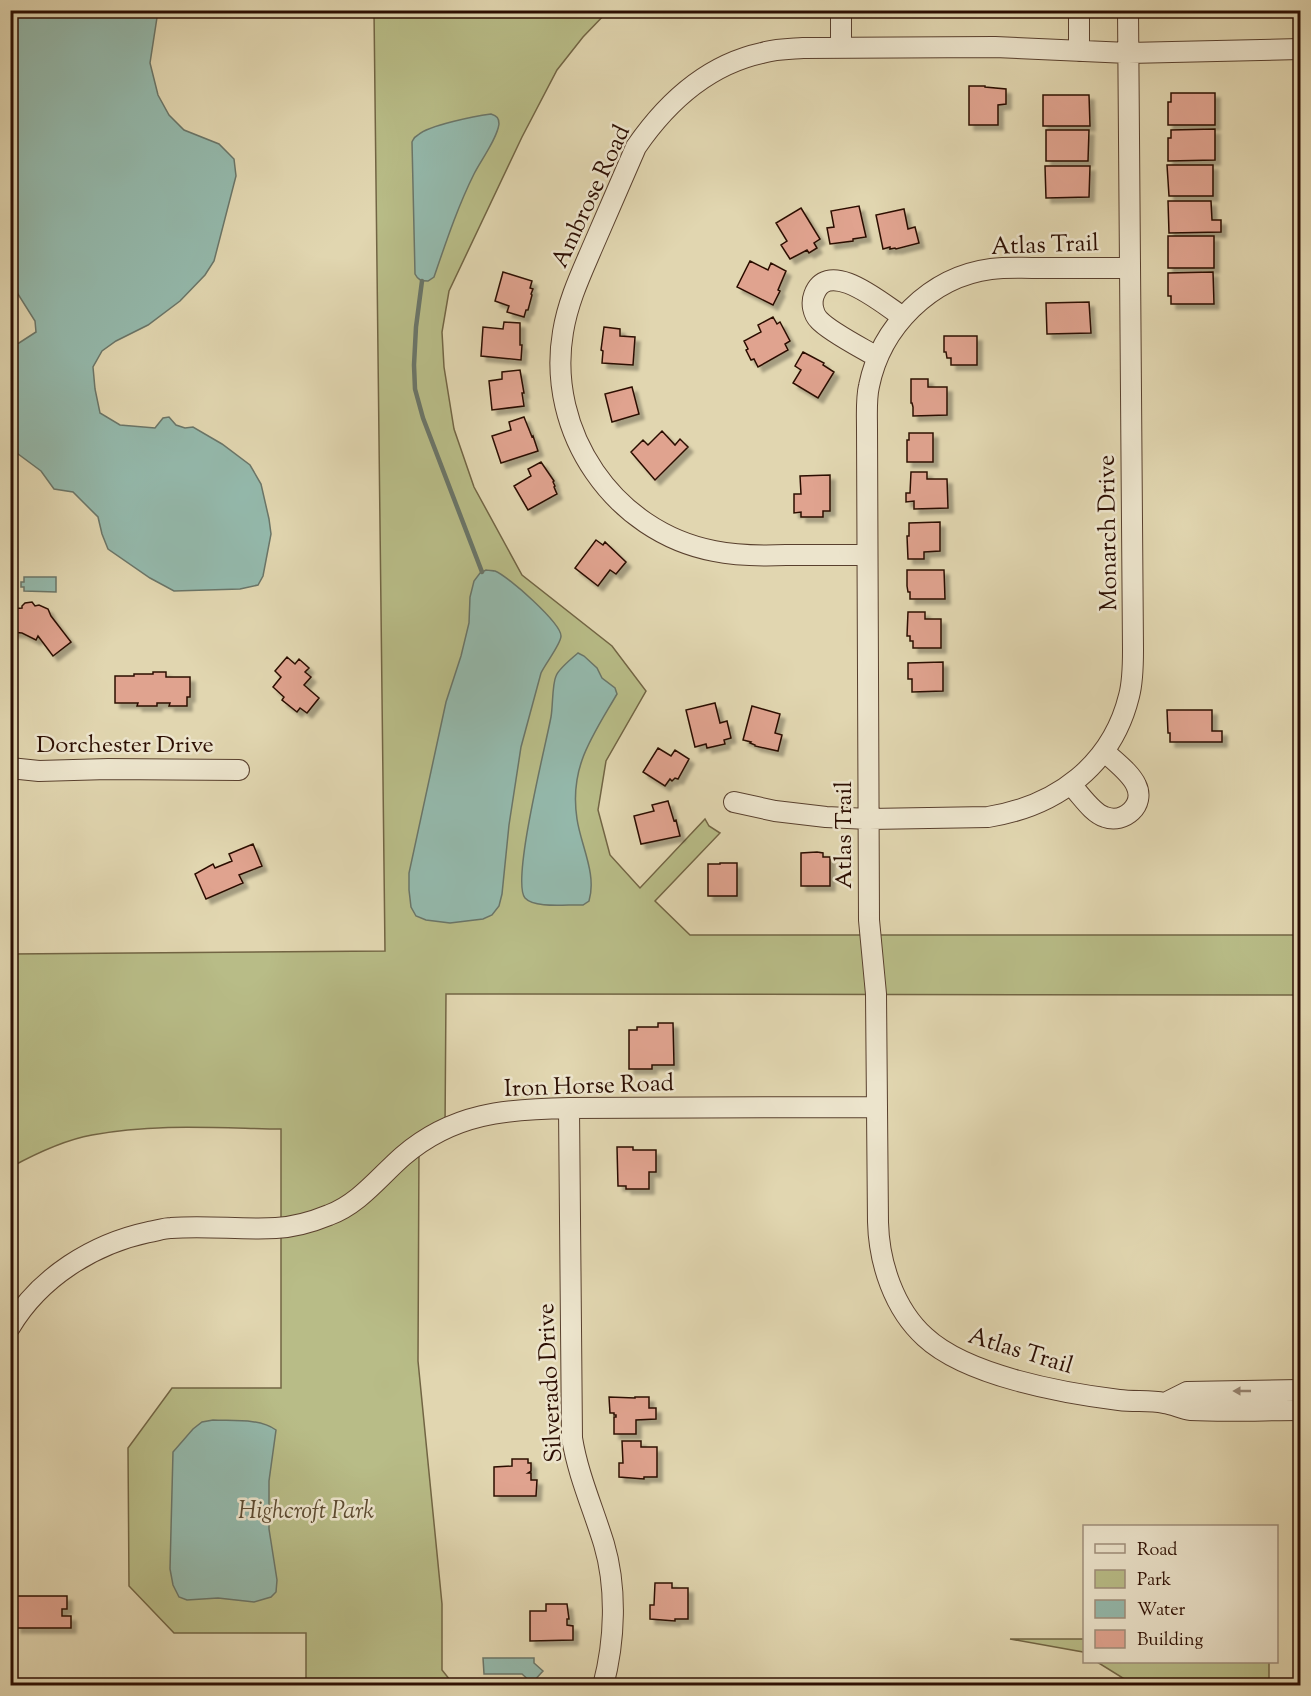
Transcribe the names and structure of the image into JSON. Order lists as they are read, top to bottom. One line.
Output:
{"streets":{"street":["Ambrose Road","Atlas Trail","Monarch Drive","Dorchester Drive","Iron Horse Road","Silverado Drive"]},"crossings":[["Ambrose Road","Atlas Trail"],["Ambrose Road","Monarch Drive"],["Atlas Trail","Monarch Drive"],["Atlas Trail","Iron Horse Road"],["Iron Horse Road","Silverado Drive"]],"parks":["Highcroft Park"],"legend":["Road","Park","Water","Building"]}
